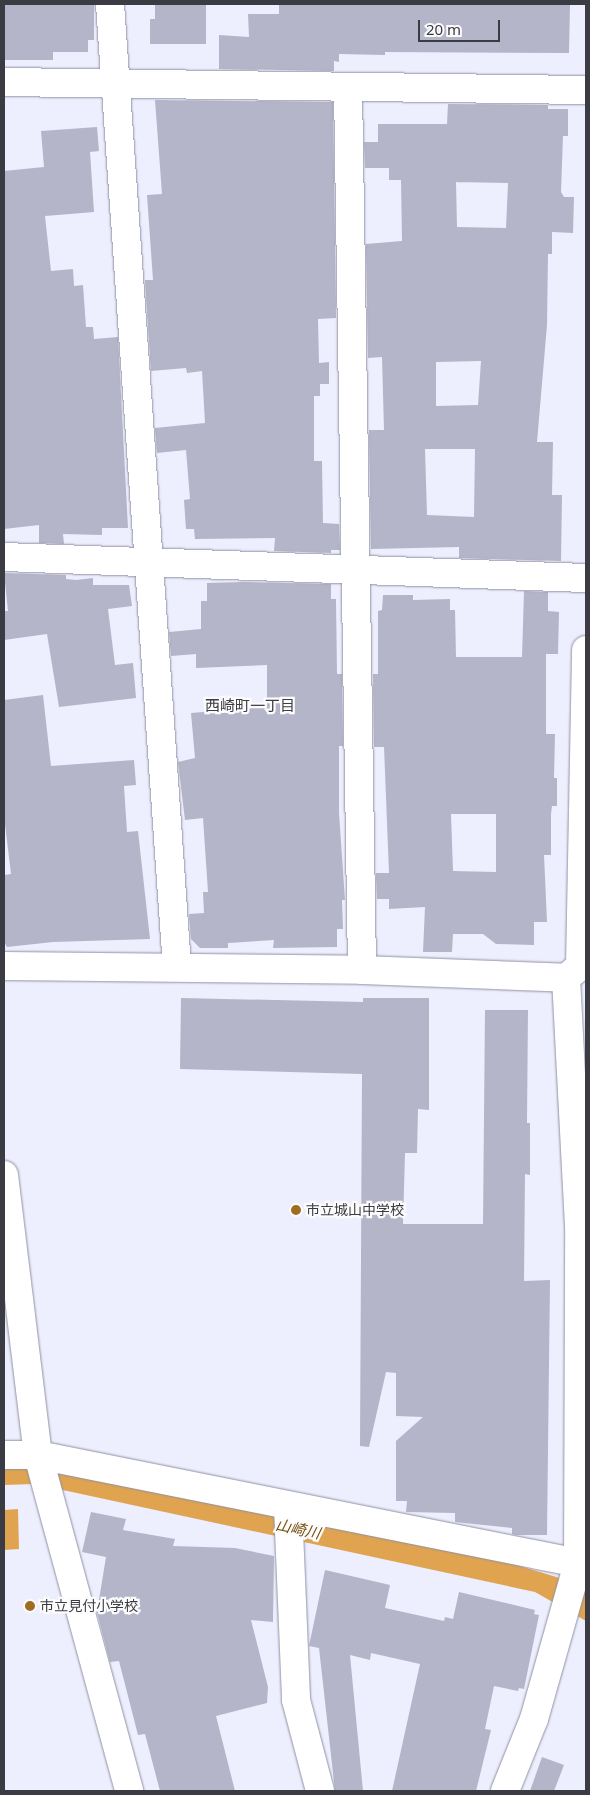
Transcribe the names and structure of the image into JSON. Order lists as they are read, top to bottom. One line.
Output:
{"districts":["西崎町一丁目"],"water":["山崎川"],"places":["市立城山中学校","市立見付小学校"],"scale_bar":"20 m"}
